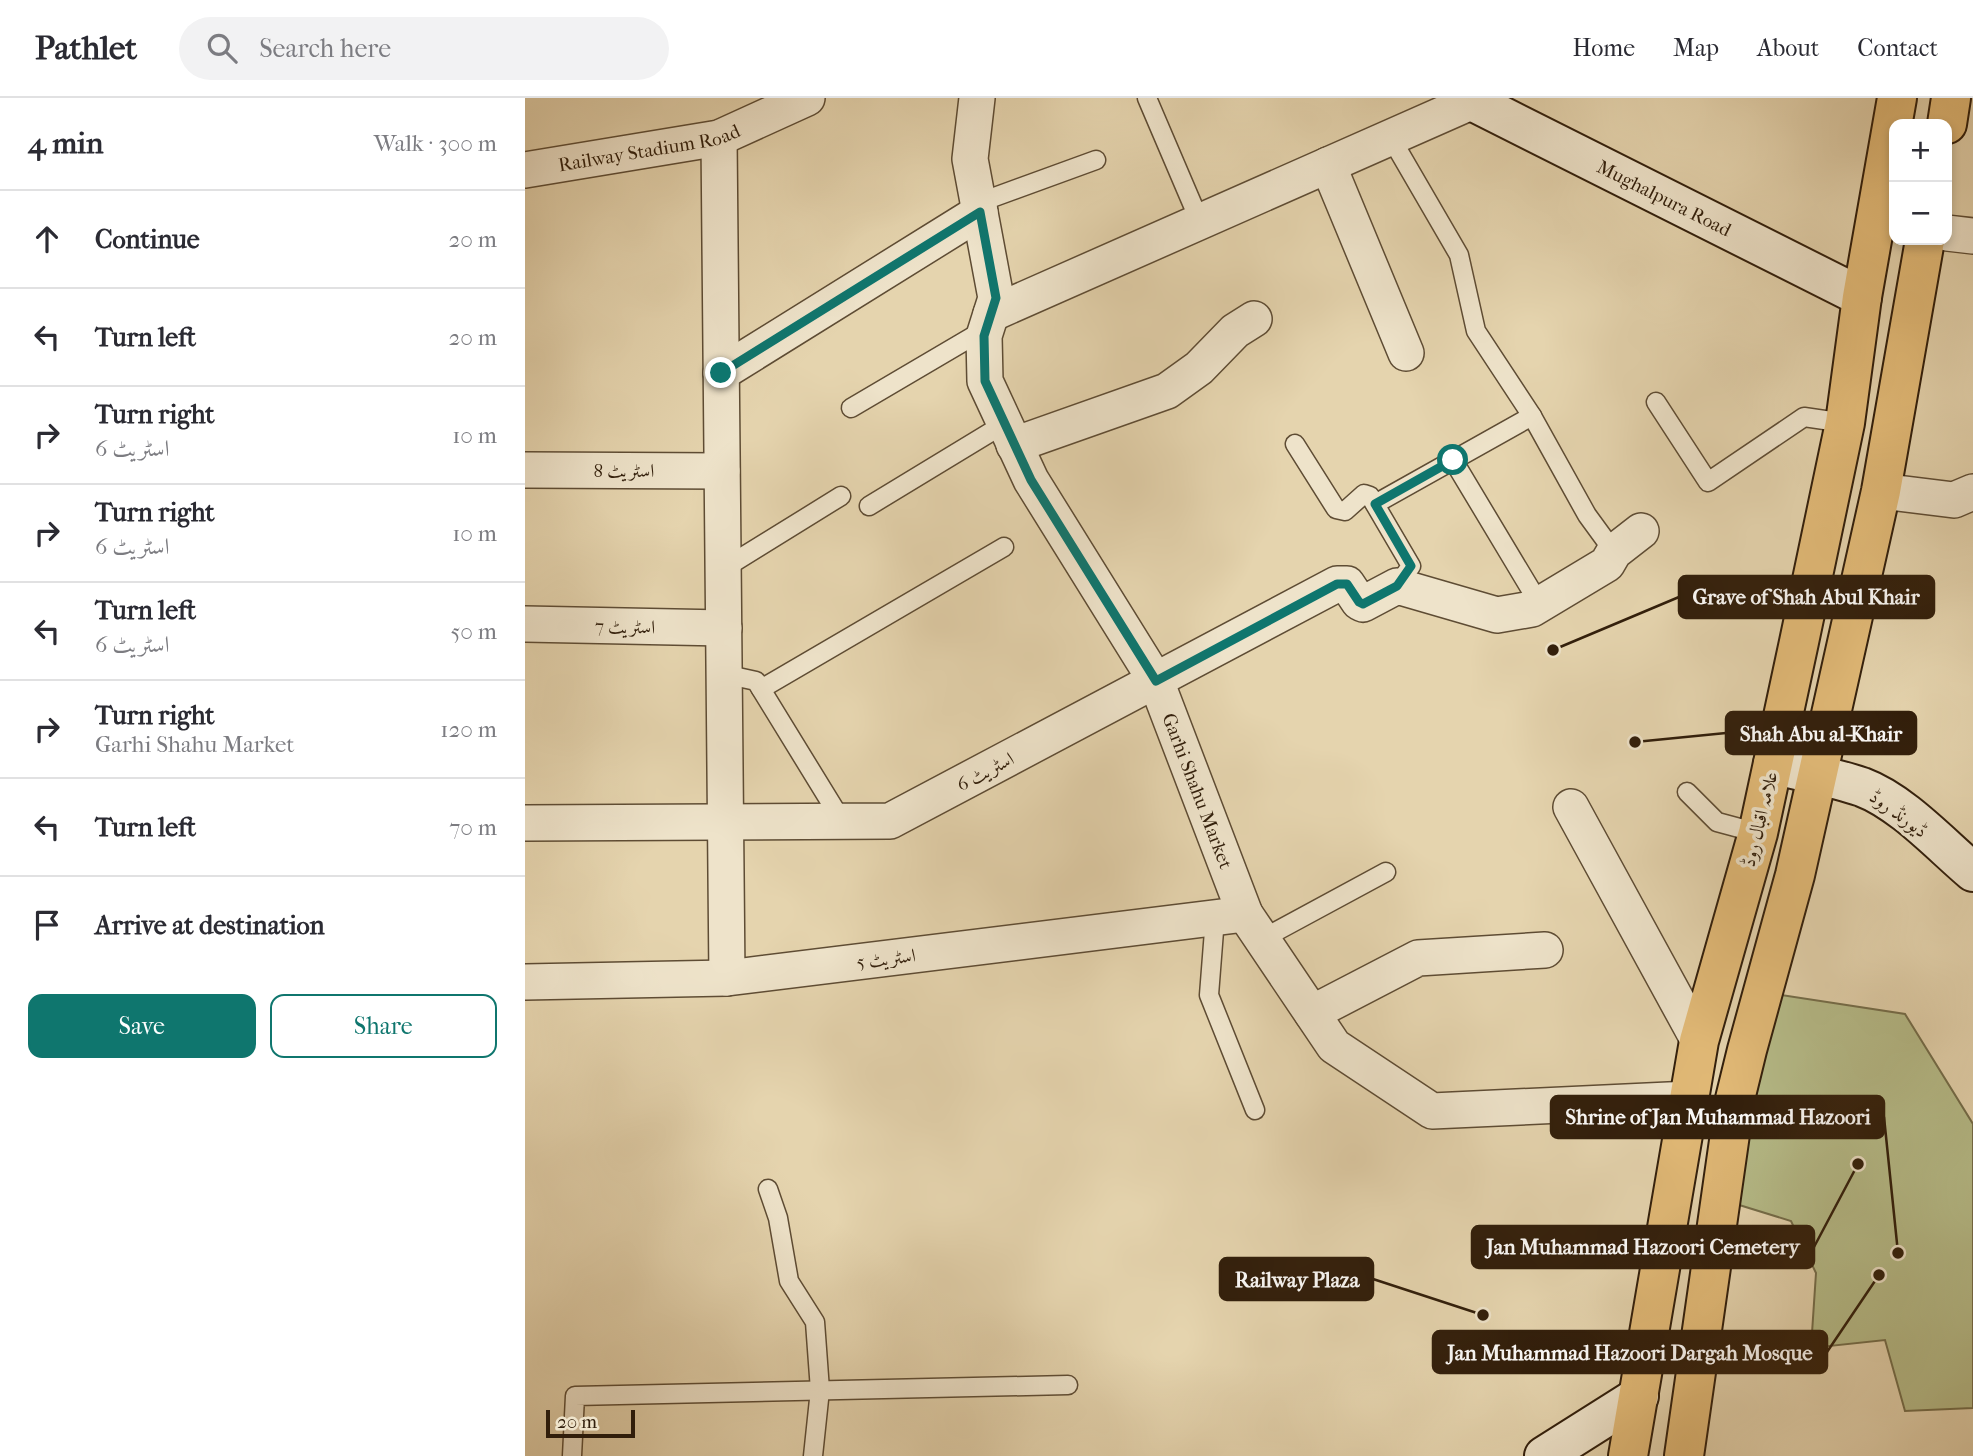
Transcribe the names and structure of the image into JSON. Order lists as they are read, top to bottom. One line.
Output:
{"streets":{"main road":["Mughalpura Road","ڈیورنڈ روڈ","علامہ اقبال روڈ"],"street":["Railway Stadium Road","اسٹریٹ 8","اسٹریٹ 7","اسٹریٹ 6","Garhi Shahu Market","اسٹریٹ 5"]},"crossings":[["Mughalpura Road","علامہ اقبال روڈ"],["اسٹریٹ 6","Garhi Shahu Market"],["Garhi Shahu Market","علامہ اقبال روڈ"],["Garhi Shahu Market","اسٹریٹ 5"],["ڈیورنڈ روڈ","علامہ اقبال روڈ"]],"places":["Grave of Shah Abul Khair","Shah Abu al-Khair","Jan Muhammad Hazoori Cemetery","Shrine of Jan Muhammad Hazoori","Jan Muhammad Hazoori Dargah Mosque","Railway Plaza"],"scale_bar":"20 m","page":{"header":"Pathlet","search":"Search here","nav":["Home","Map","About","Contact"],"heading":["4 min","Walk · 300 m"],"map_buttons":["+","−"],"list":[["Continue","20 m"],["Turn left","20 m"],["Turn right","اسٹریٹ 6","10 m"],["Turn right","اسٹریٹ 6","10 m"],["Turn left","اسٹریٹ 6","50 m"],["Turn right","Garhi Shahu Market","120 m"],["Turn left","70 m"],"Arrive at destination"],"buttons":["Save","Share"],"scale":"20 m"}}
